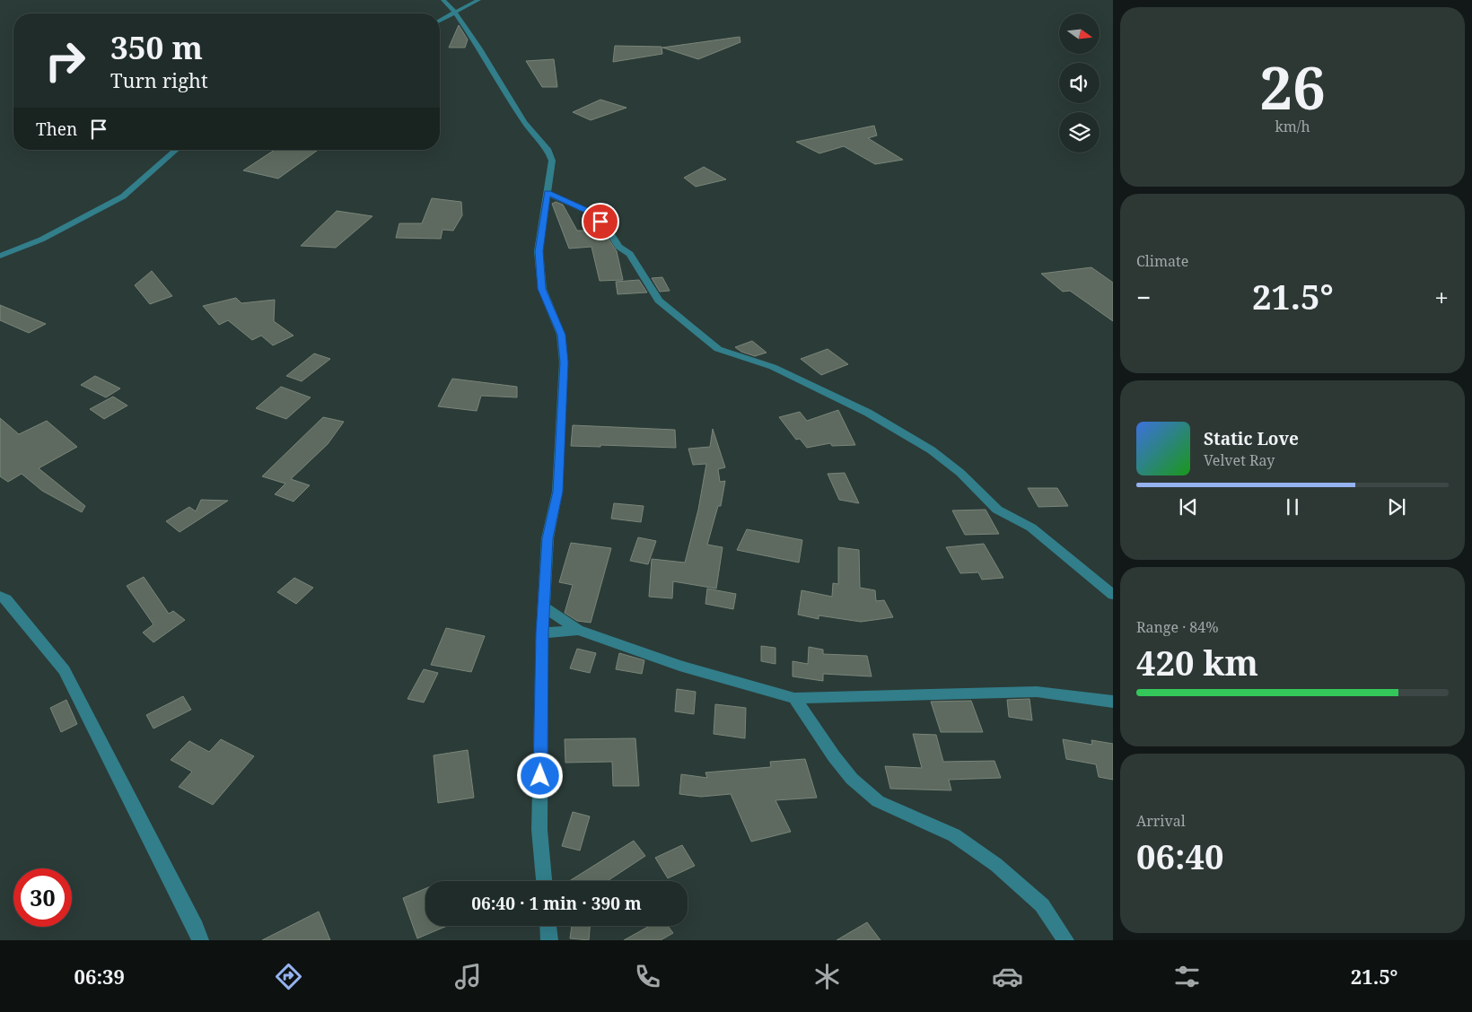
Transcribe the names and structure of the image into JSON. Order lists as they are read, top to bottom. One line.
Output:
{"north":"right","page":{"tile":[["26","km/h"],"Climate",["Range · 84%","420 km"],["Arrival","06:40"]],"turn":["350 m","Turn right"],"then":"Then","heat":["−","21.5°","+"],"song":["Static Love","Velvet Ray"],"limit":"30","trip":"06:40 · 1 min · 390 m","tabs":["06:39","21.5°"]}}
